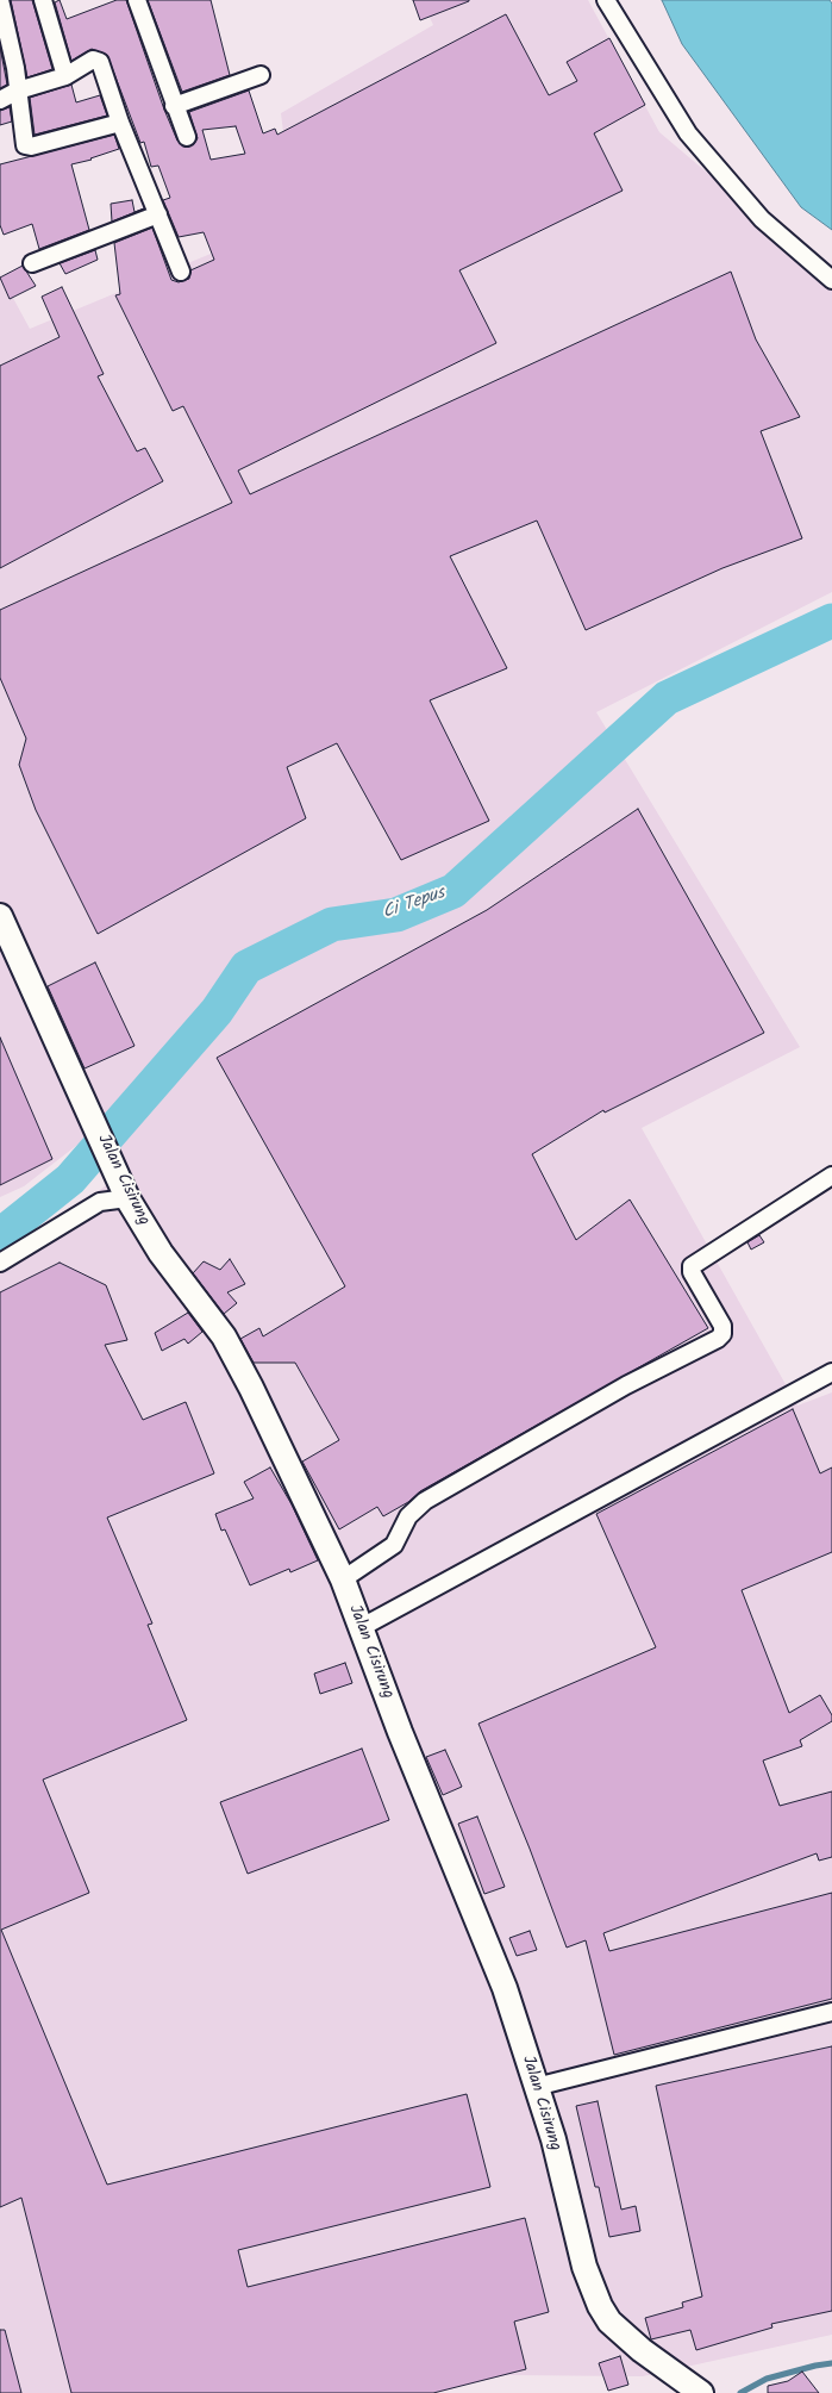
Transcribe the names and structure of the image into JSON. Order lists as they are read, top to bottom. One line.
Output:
{"streets":{"main road":["Jalan Cisirung"]},"water":["Ci Tepus"]}
